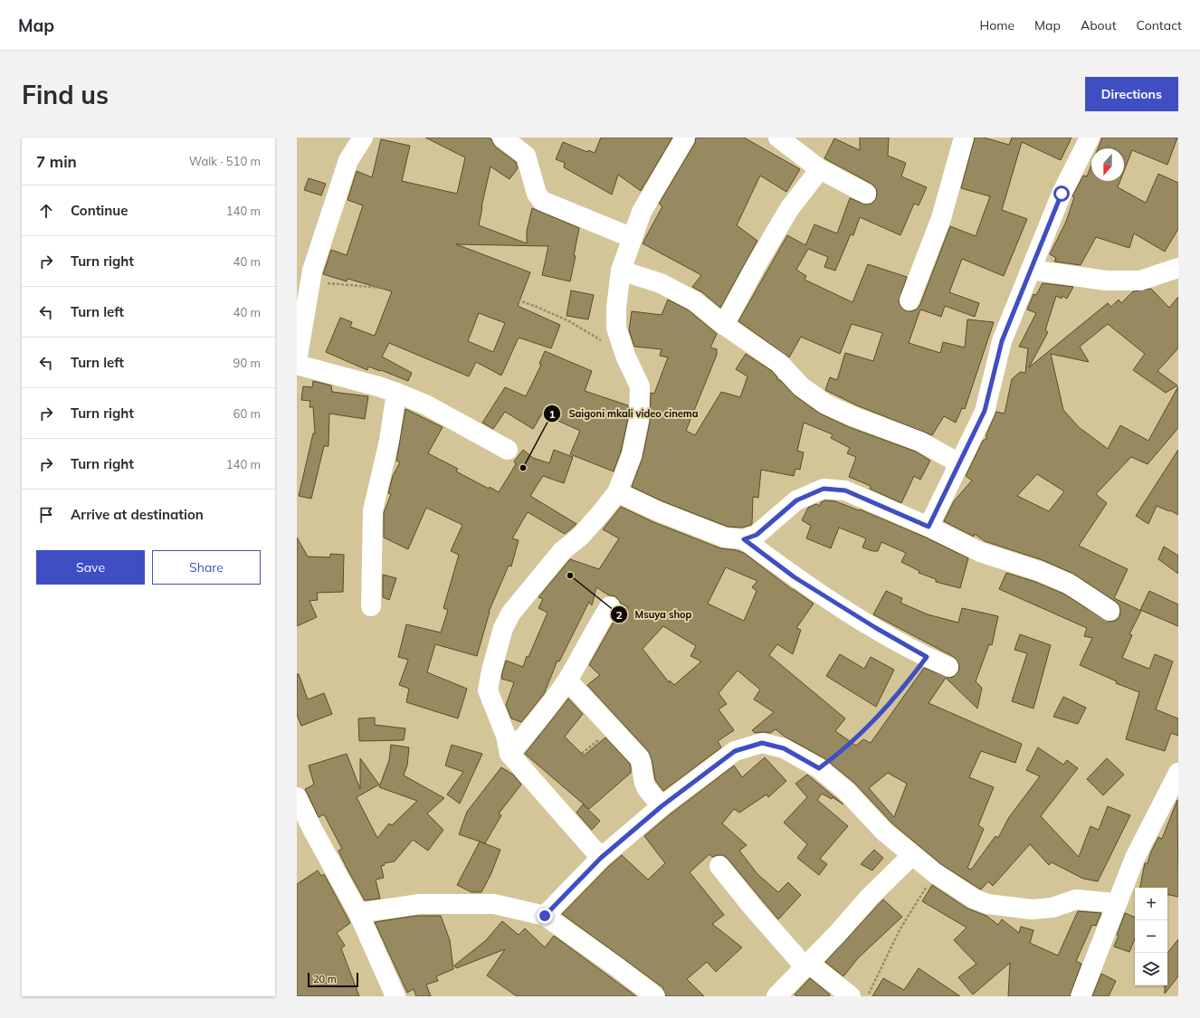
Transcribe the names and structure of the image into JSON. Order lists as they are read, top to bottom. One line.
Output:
{"places":["Saigoni mkali video cinema","Msuya shop"],"scale_bar":"20 m","north":"bottom","page":{"header":"Map","nav":["Home","Map","About","Contact"],"buttons":["Directions",["Save","Share"]],"title":"Find us","heading":["7 min","Walk · 510 m"],"list":[["Continue","140 m"],["Turn right","40 m"],["Turn left","40 m"],["Turn left","90 m"],["Turn right","60 m"],["Turn right","140 m"],"Arrive at destination"],"map_buttons":["+","−"],"scale":"20 m"}}
